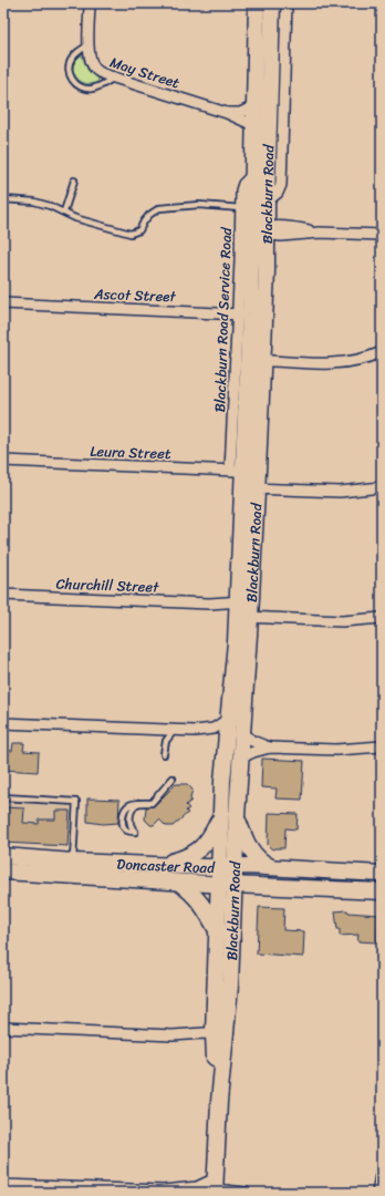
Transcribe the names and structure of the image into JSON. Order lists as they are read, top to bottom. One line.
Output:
{"streets":{"main road":["Blackburn Road","Doncaster Road"],"street":["May Street","Ascot Street","Blackburn Road Service Road","Leura Street","Churchill Street"]},"crossings":[["May Street","Blackburn Road"],["Blackburn Road","Ascot Street"],["Blackburn Road","Blackburn Road Service Road"],["Blackburn Road","Leura Street"],["Blackburn Road","Churchill Street"],["Blackburn Road","Doncaster Road"],["Ascot Street","Blackburn Road Service Road"],["Blackburn Road Service Road","Leura Street"]]}
